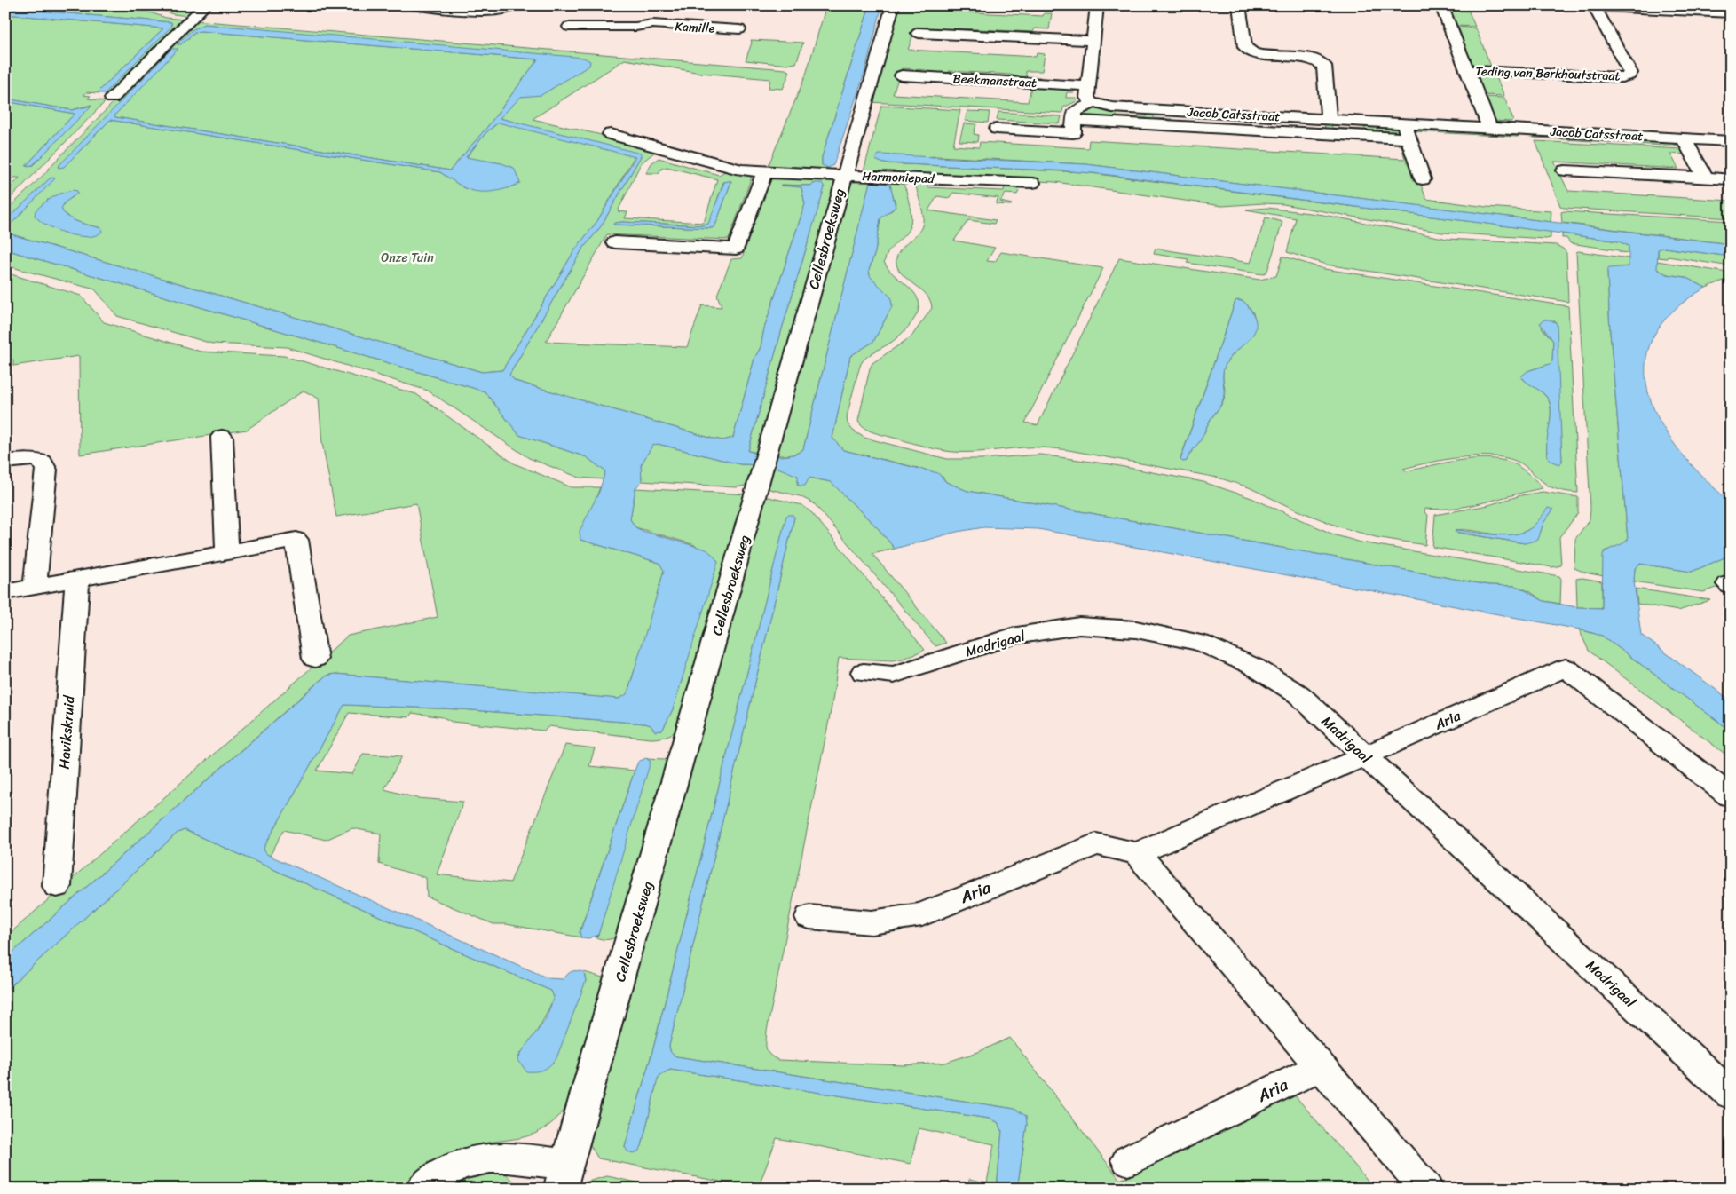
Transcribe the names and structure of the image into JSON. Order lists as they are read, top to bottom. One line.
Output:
{"streets":{"street":["Kamille","Teding van Berkhoutstraat","Beekmanstraat","Jacob Catsstraat","Harmoniepad","Cellesbroeksweg","Madrigaal","Aria","Havikskruid"]},"crossings":[["Harmoniepad","Cellesbroeksweg"],["Madrigaal","Aria"]],"parks":["Onze Tuin"]}
